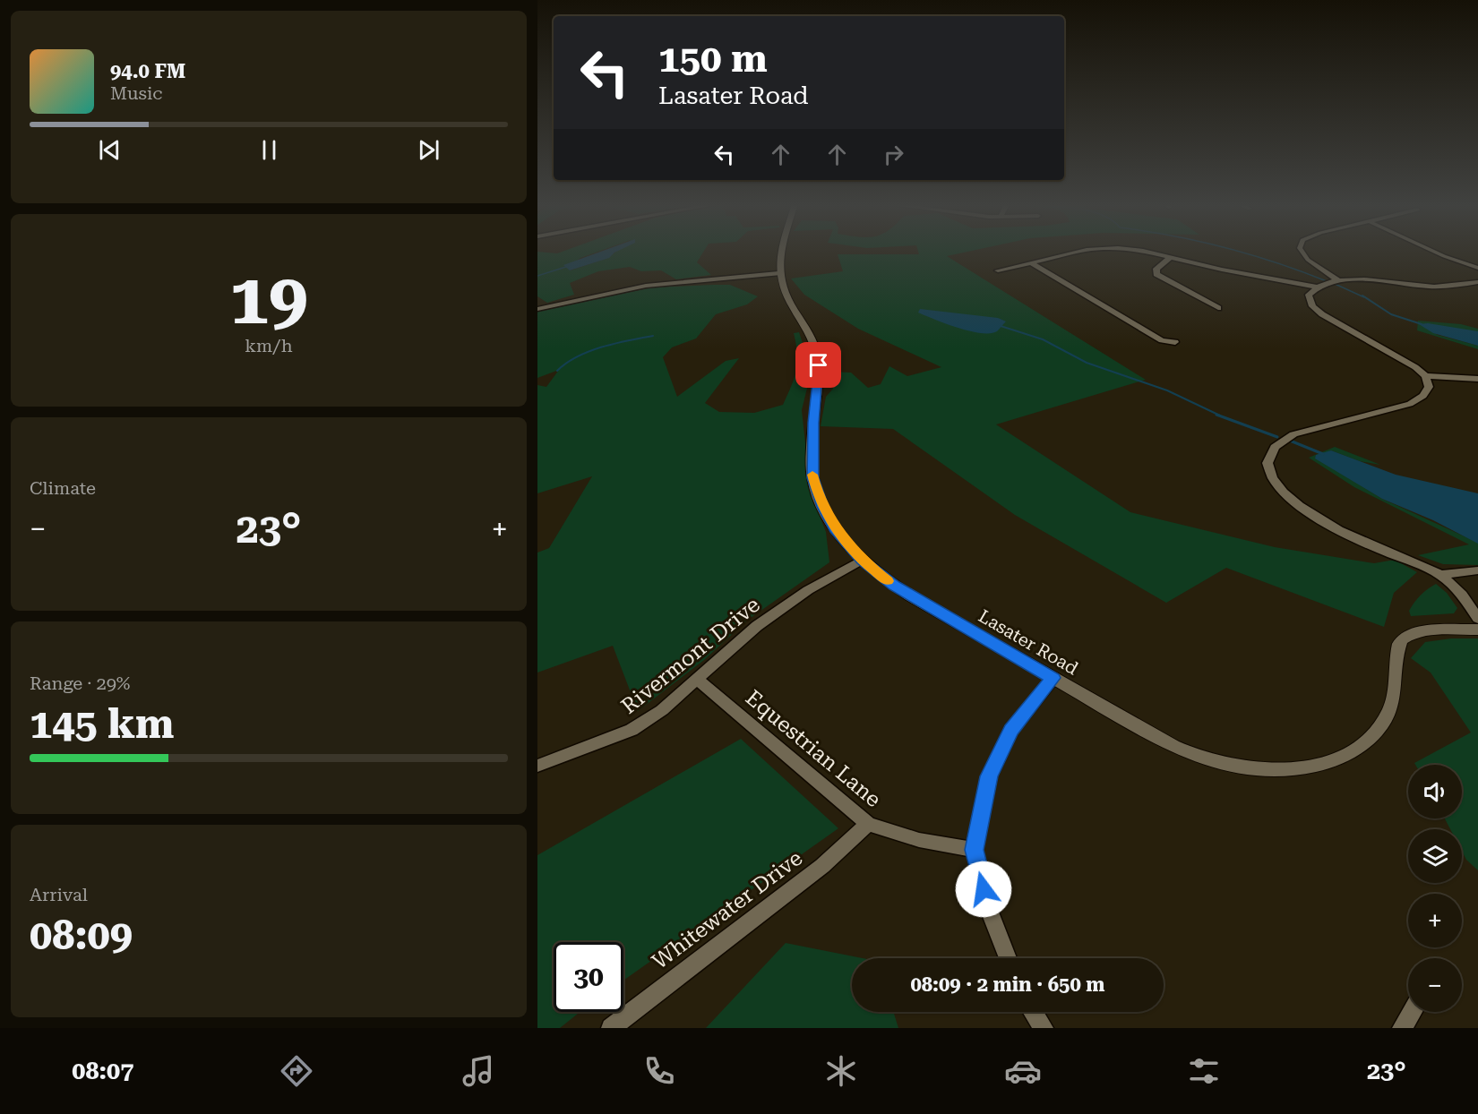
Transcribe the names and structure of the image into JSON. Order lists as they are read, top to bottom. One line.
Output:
{"streets":{"street":["Lasater Road","Rivermont Drive","Equestrian Lane","Whitewater Drive"]},"crossings":[["Lasater Road","Rivermont Drive"],["Rivermont Drive","Equestrian Lane"],["Equestrian Lane","Whitewater Drive"]],"page":{"turn":["150 m","Lasater Road"],"song":["94.0 FM","Music"],"tile":[["19","km/h"],"Climate",["Range · 29%","145 km"],["Arrival","08:09"]],"heat":["−","23°","+"],"map_buttons":["+","−"],"limit":"30","trip":"08:09 · 2 min · 650 m","tabs":["08:07","23°"]}}
